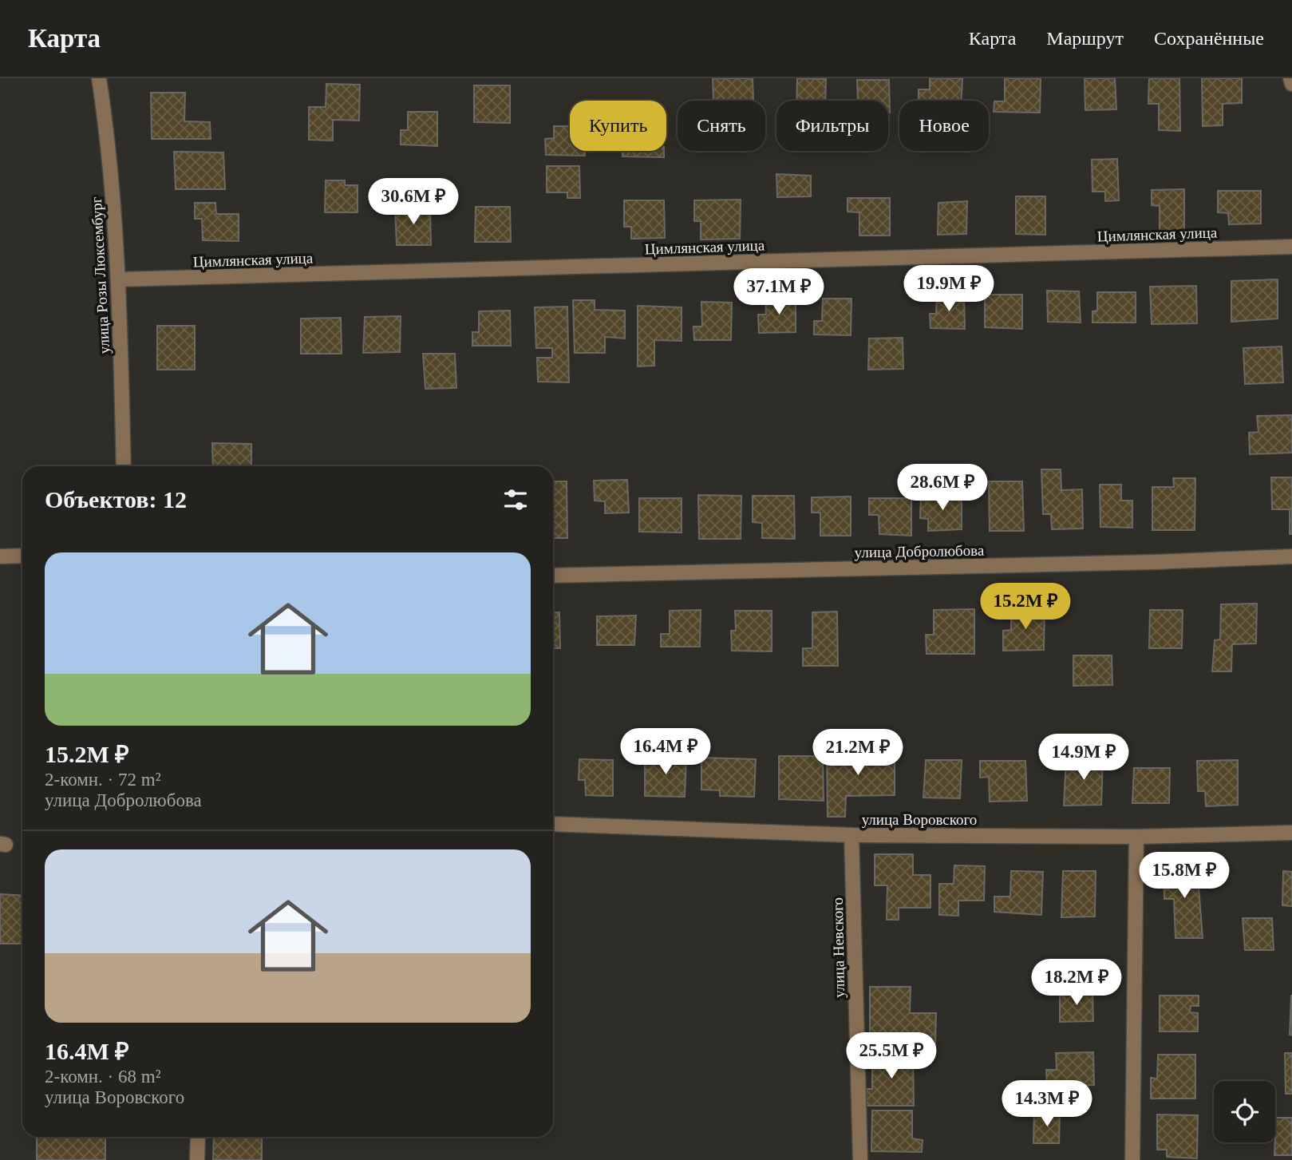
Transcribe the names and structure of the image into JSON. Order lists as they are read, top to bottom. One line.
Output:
{"streets":{"street":["Цимлянская улица","улица Розы Люксембург","улица Добролюбова","улица Воровского","улица Невского"]},"crossings":[["Цимлянская улица","улица Розы Люксембург"],["улица Воровского","улица Невского"]],"page":{"header":"Карта","nav":["Карта","Маршрут","Сохранённые"],"chip":["Купить","Снять","Фильтры","Новое"],"price":["30.6M ₽","19.9M ₽","37.1M ₽","28.6M ₽","15.2M ₽","16.4M ₽","21.2M ₽","14.9M ₽","15.8M ₽","18.2M ₽","25.5M ₽","14.3M ₽"],"heading":"Объектов: 12","list":[{"name":"15.2M ₽","note":"2-комн. · 72 m² · улица Добролюбова"},{"name":"16.4M ₽","note":"2-комн. · 68 m² · улица Воровского"}]}}
